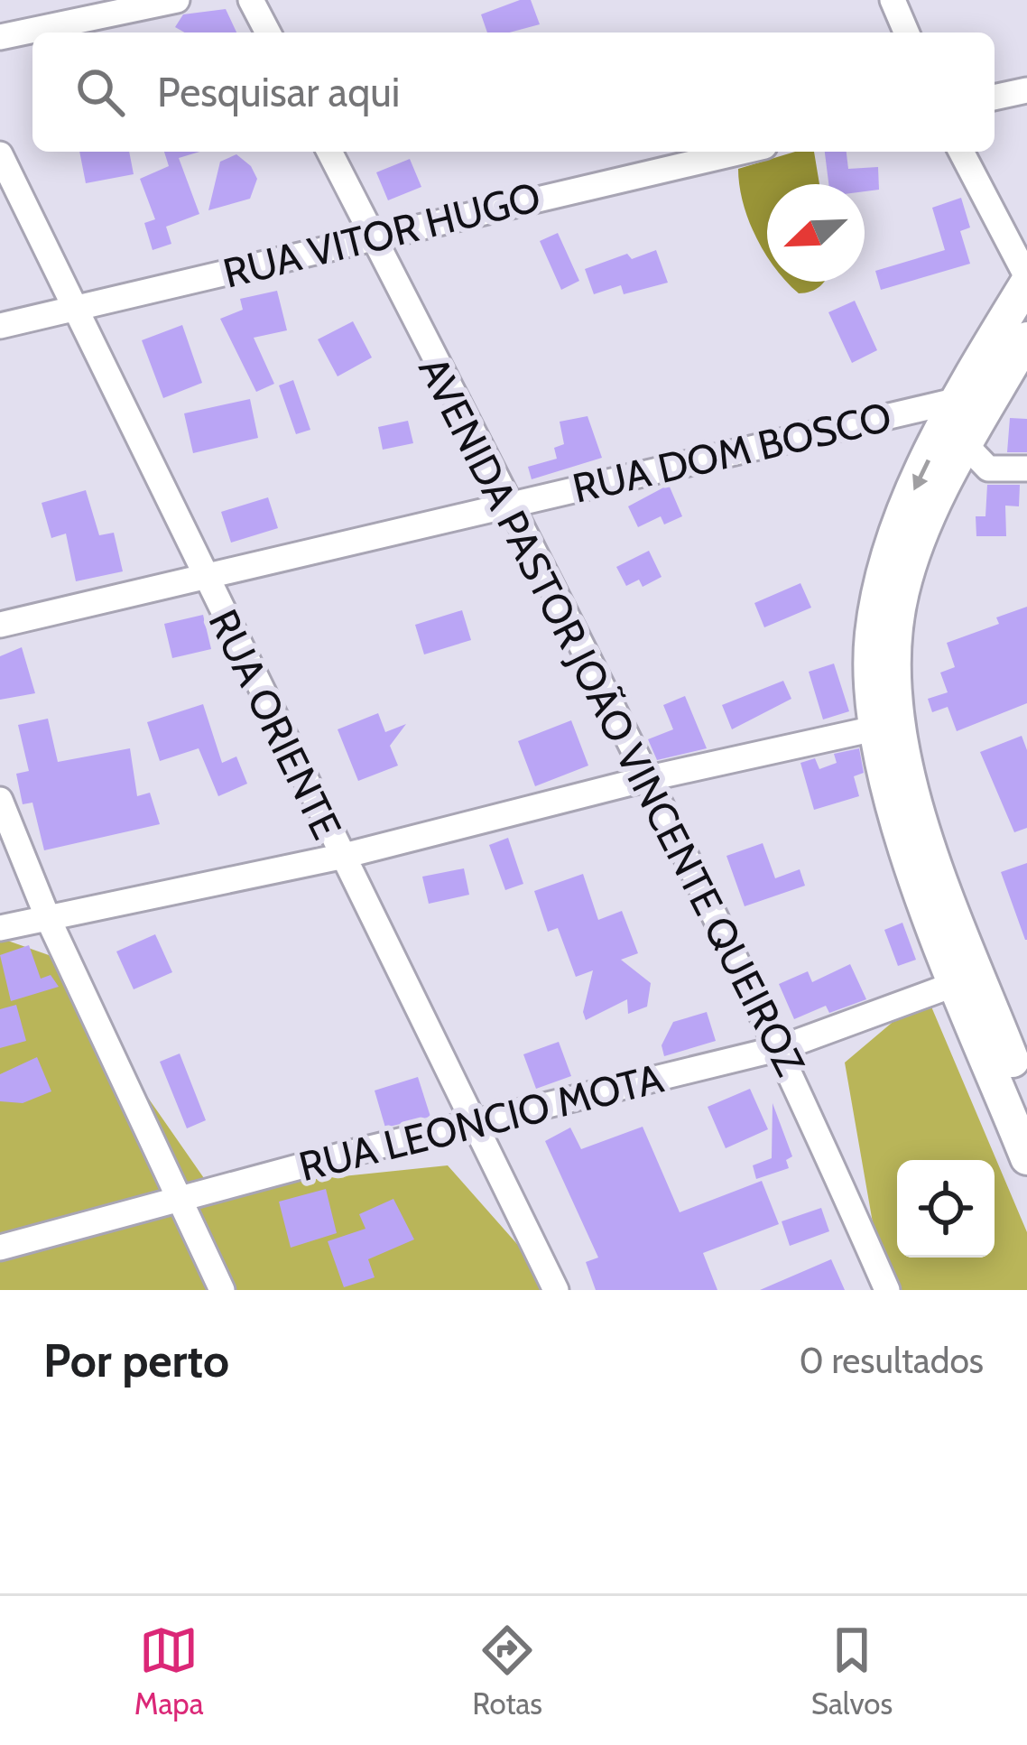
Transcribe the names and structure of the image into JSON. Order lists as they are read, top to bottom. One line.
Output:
{"streets":{"street":["RUA VITOR HUGO","RUA DOM BOSCO","AVENIDA PASTOR JOÃO VINCENTE QUEIROZ","RUA ORIENTE","RUA LEONCIO MOTA"]},"crossings":[["RUA VITOR HUGO","AVENIDA PASTOR JOÃO VINCENTE QUEIROZ"],["RUA VITOR HUGO","RUA ORIENTE"],["RUA DOM BOSCO","AVENIDA PASTOR JOÃO VINCENTE QUEIROZ"],["RUA DOM BOSCO","RUA ORIENTE"],["AVENIDA PASTOR JOÃO VINCENTE QUEIROZ","RUA LEONCIO MOTA"],["RUA ORIENTE","RUA LEONCIO MOTA"]],"north":"bottom left","page":{"search":"Pesquisar aqui","heading":["Por perto","0 resultados"],"nav":["Mapa","Rotas","Salvos"]}}
